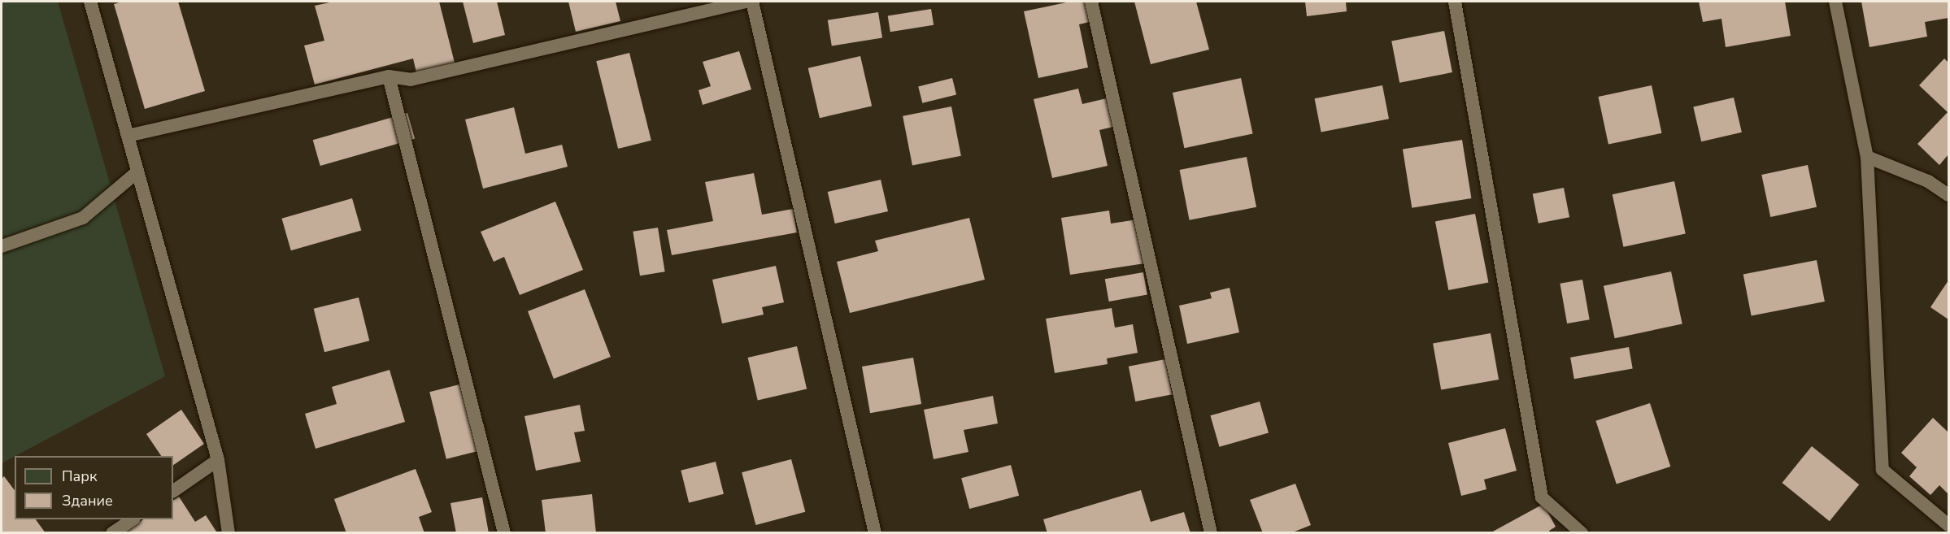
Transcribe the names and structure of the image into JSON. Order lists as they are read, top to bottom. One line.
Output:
{"legend":["Парк","Здание"]}
